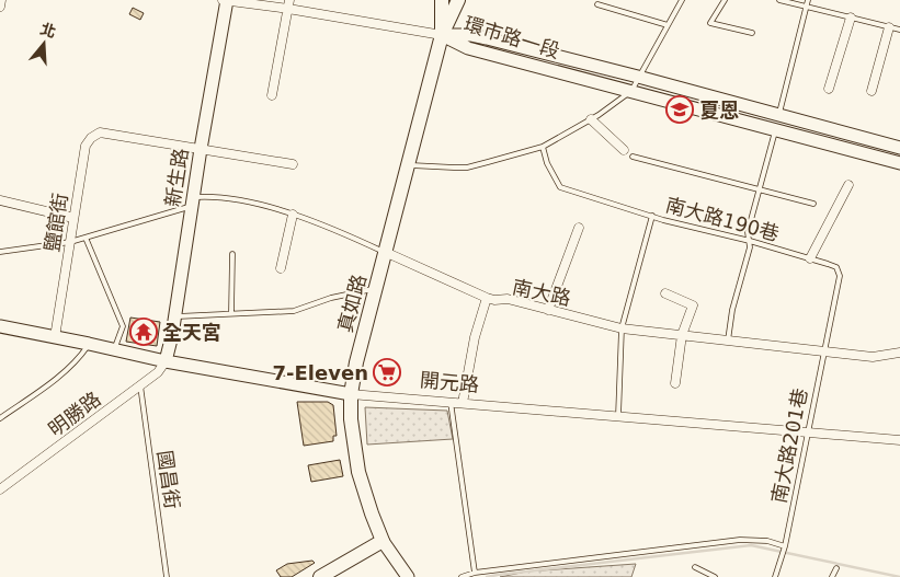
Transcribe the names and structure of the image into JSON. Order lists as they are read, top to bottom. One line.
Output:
{"streets":{"main road":["環市路一段","新生路","真如路","開元路"],"street":["鹽館街","南大路","明勝路"],"lane":["南大路190巷","南大路201巷","國昌街"]},"crossings":[["環市路一段","真如路"],["新生路","鹽館街"],["新生路","南大路"],["新生路","開元路"],["新生路","明勝路"],["南大路190巷","南大路"],["南大路190巷","南大路201巷"],["鹽館街","南大路"],["鹽館街","開元路"],["南大路","真如路"],["南大路","南大路201巷"],["真如路","開元路"],["開元路","明勝路"],["開元路","南大路201巷"],["明勝路","國昌街"]],"places":{"school or university":["夏恩"],"temple":["全天宮"],"supermarket":["7-Eleven"]},"north":"top"}
